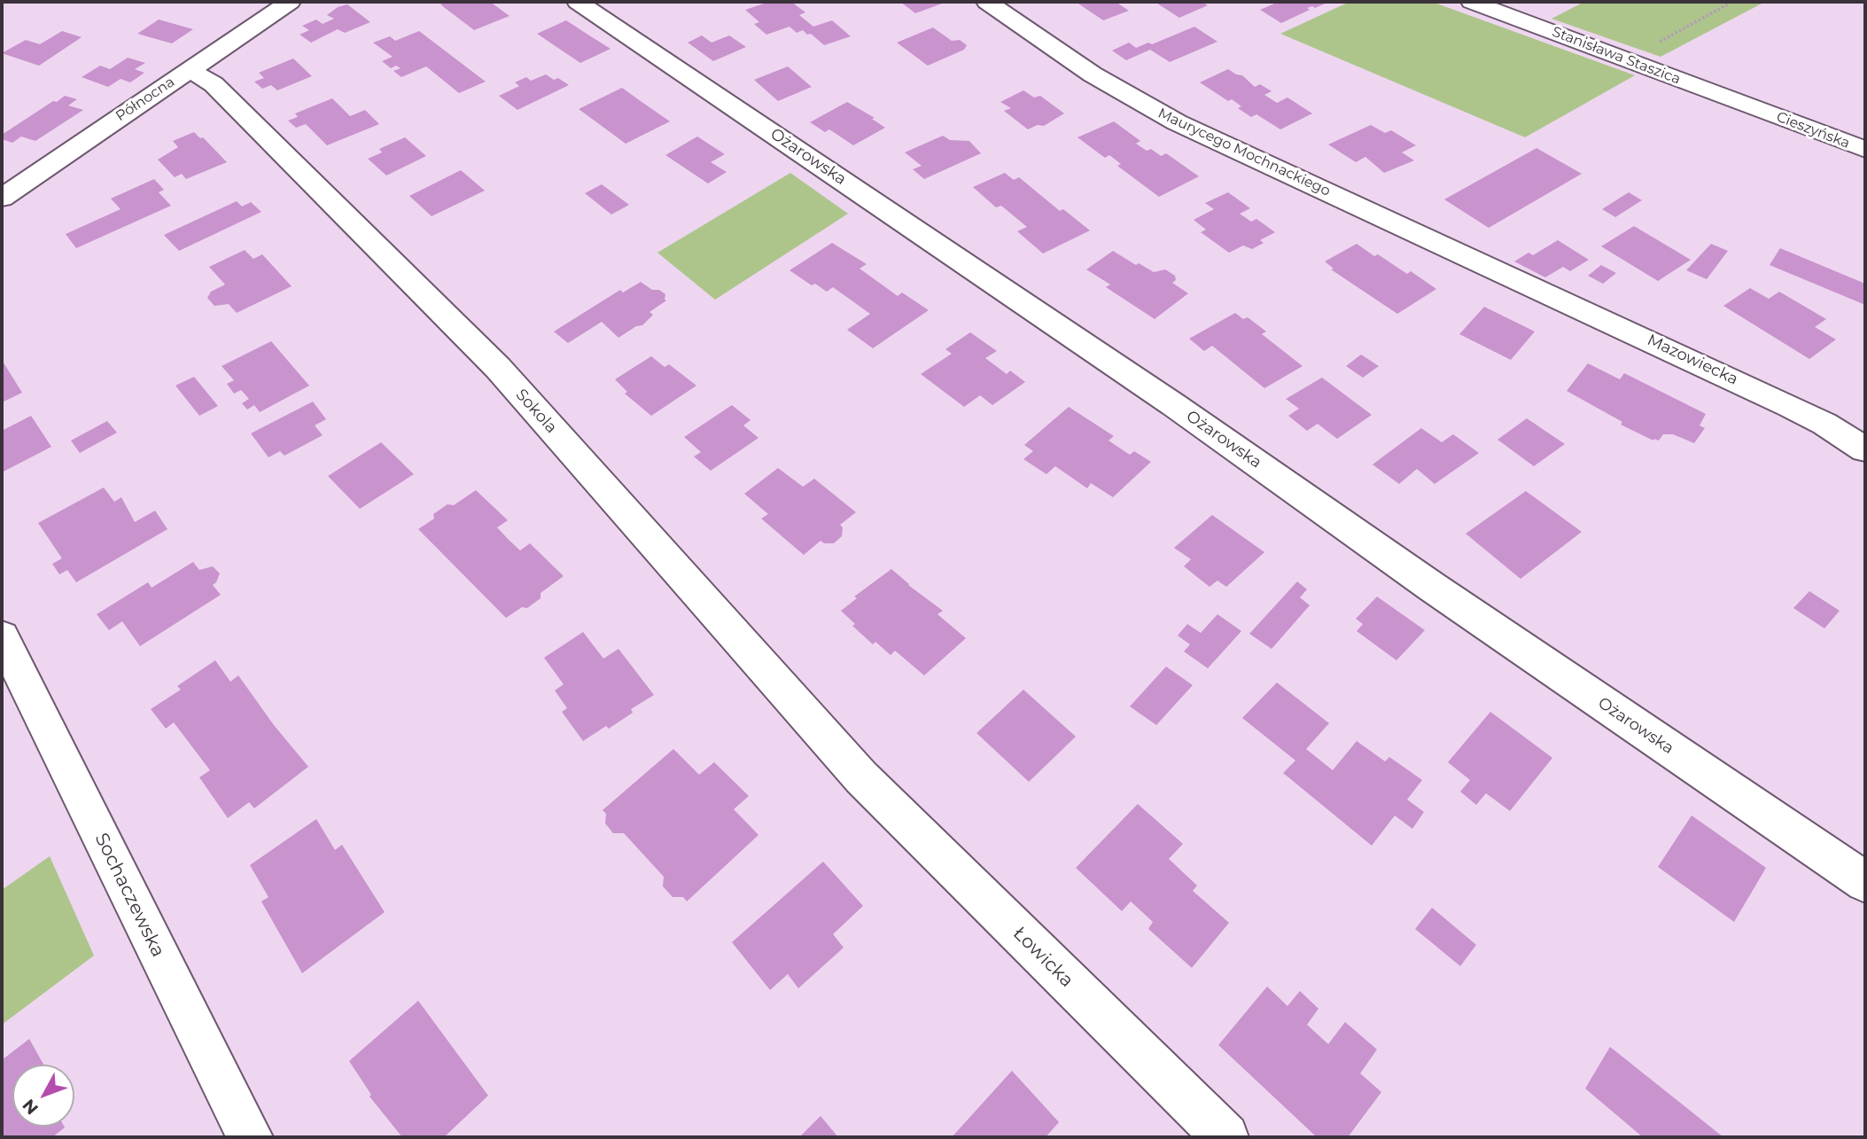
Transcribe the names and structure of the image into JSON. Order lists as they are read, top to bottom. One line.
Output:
{"streets":{"street":["Stanisława Staszica","Północna","Cieszyńska","Maurycego Mochnackiego","Ożarowska","Mazowiecka","Sokola","Sochaczewska","Łowicka"]},"crossings":[["Stanisława Staszica","Cieszyńska"],["Północna","Sokola"],["Maurycego Mochnackiego","Mazowiecka"],["Sokola","Łowicka"]],"north":"bottom left"}
